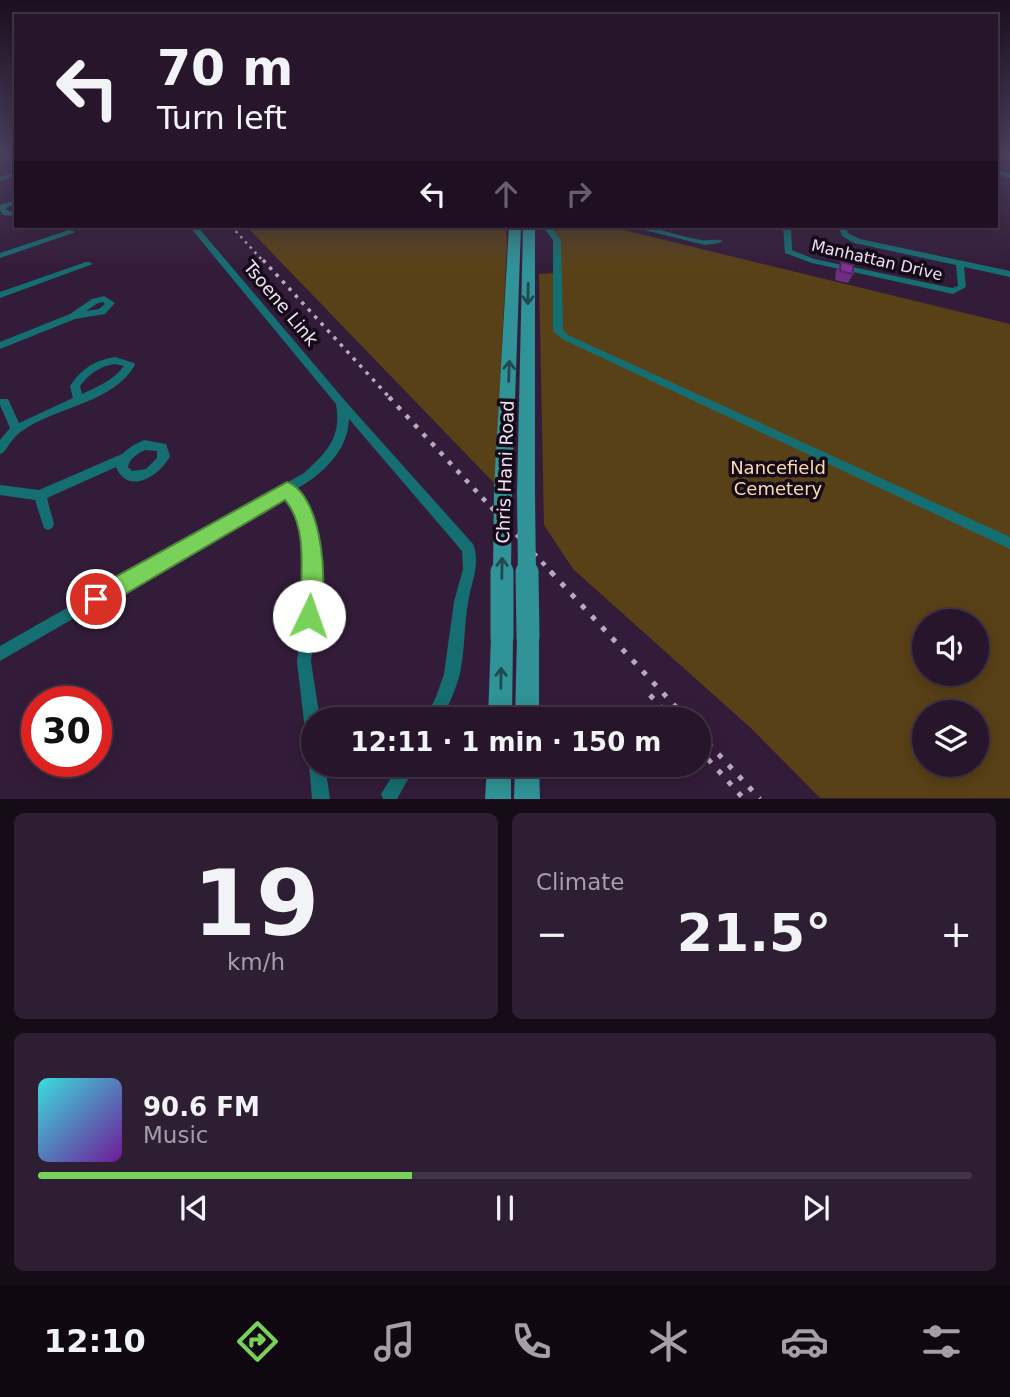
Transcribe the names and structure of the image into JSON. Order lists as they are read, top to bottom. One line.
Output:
{"streets":{"main road":["Chris Hani Road"],"street":["Manhattan Drive","Tsoene Link"]},"parks":["Nancefield Cemetery"],"page":{"turn":["70 m","Turn left"],"limit":"30","trip":"12:11 · 1 min · 150 m","tile":[["19","km/h"],"Climate"],"heat":["−","21.5°","+"],"song":["90.6 FM","Music"],"tabs":"12:10"}}
